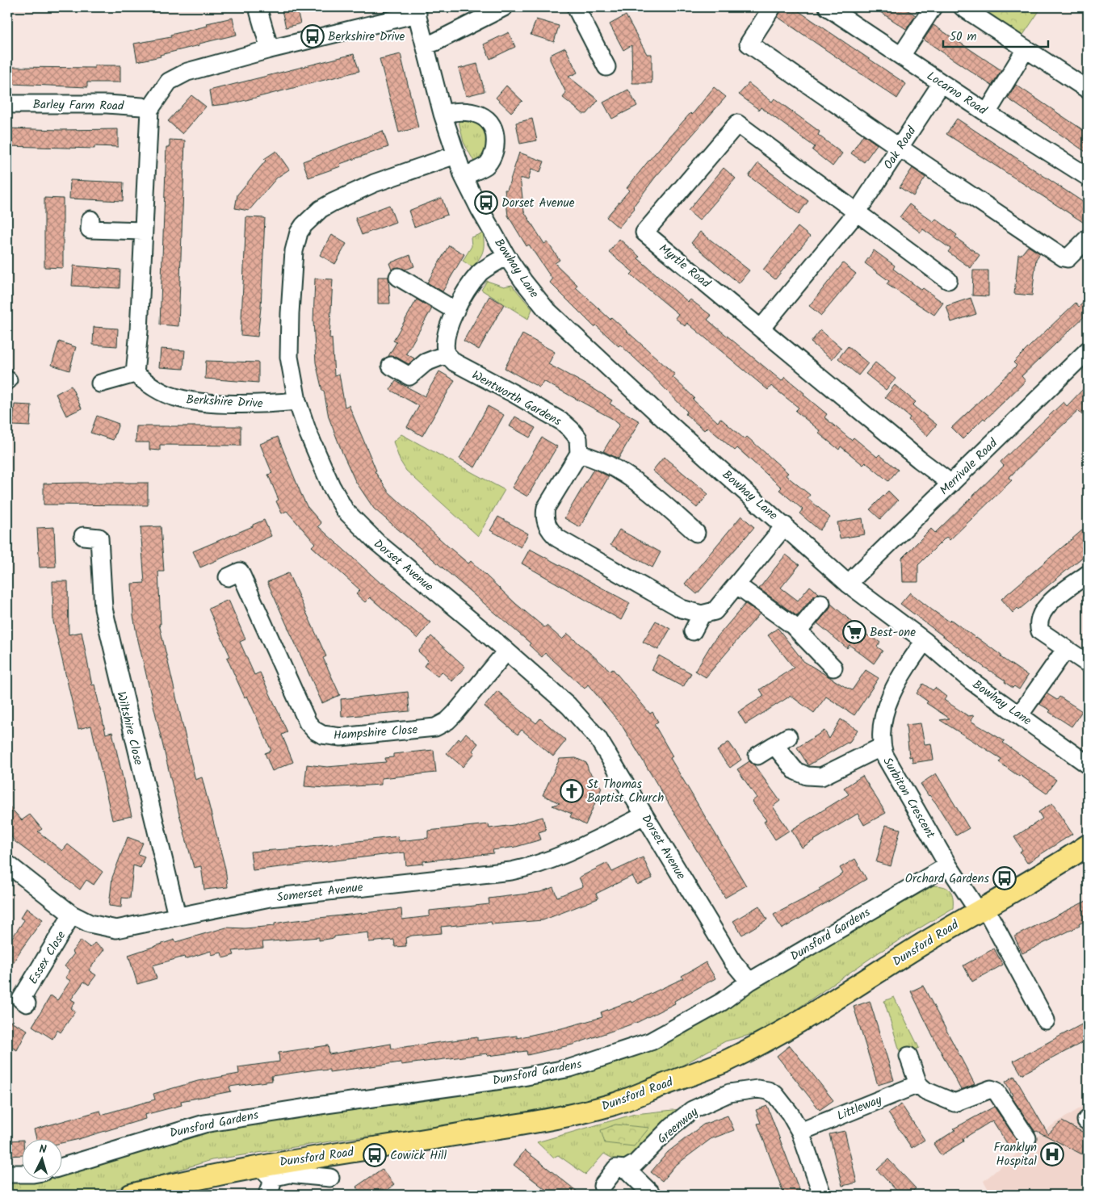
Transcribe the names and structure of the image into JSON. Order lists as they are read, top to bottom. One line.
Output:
{"streets":{"main road":["Dunsford Road"],"street":["Locarno Road","Barley Farm Road","Oak Road","Myrtle Road","Bowhay Lane","Wentworth Gardens","Berkshire Drive","Merrivale Road","Dorset Avenue","Wiltshire Close","Hampshire Close","Surbiton Crescent","Somerset Avenue","Dunsford Gardens","Essex Close","Littleway","Greenway"]},"crossings":[["Locarno Road","Oak Road"],["Oak Road","Myrtle Road"],["Myrtle Road","Merrivale Road"],["Bowhay Lane","Merrivale Road"],["Bowhay Lane","Dorset Avenue"],["Bowhay Lane","Surbiton Crescent"],["Berkshire Drive","Dorset Avenue"],["Dorset Avenue","Hampshire Close"],["Dorset Avenue","Somerset Avenue"],["Dorset Avenue","Dunsford Gardens"],["Wiltshire Close","Somerset Avenue"],["Surbiton Crescent","Dunsford Gardens"],["Somerset Avenue","Essex Close"],["Littleway","Greenway"]],"places":{"bus stop":["Berkshire Drive","Dorset Avenue","Orchard Gardens","Cowick Hill"],"supermarket":["Best-one"],"church":["St Thomas Baptist Church"],"hospital":["Franklyn Hospital"]},"scale_bar":"50 m","north":"top"}
